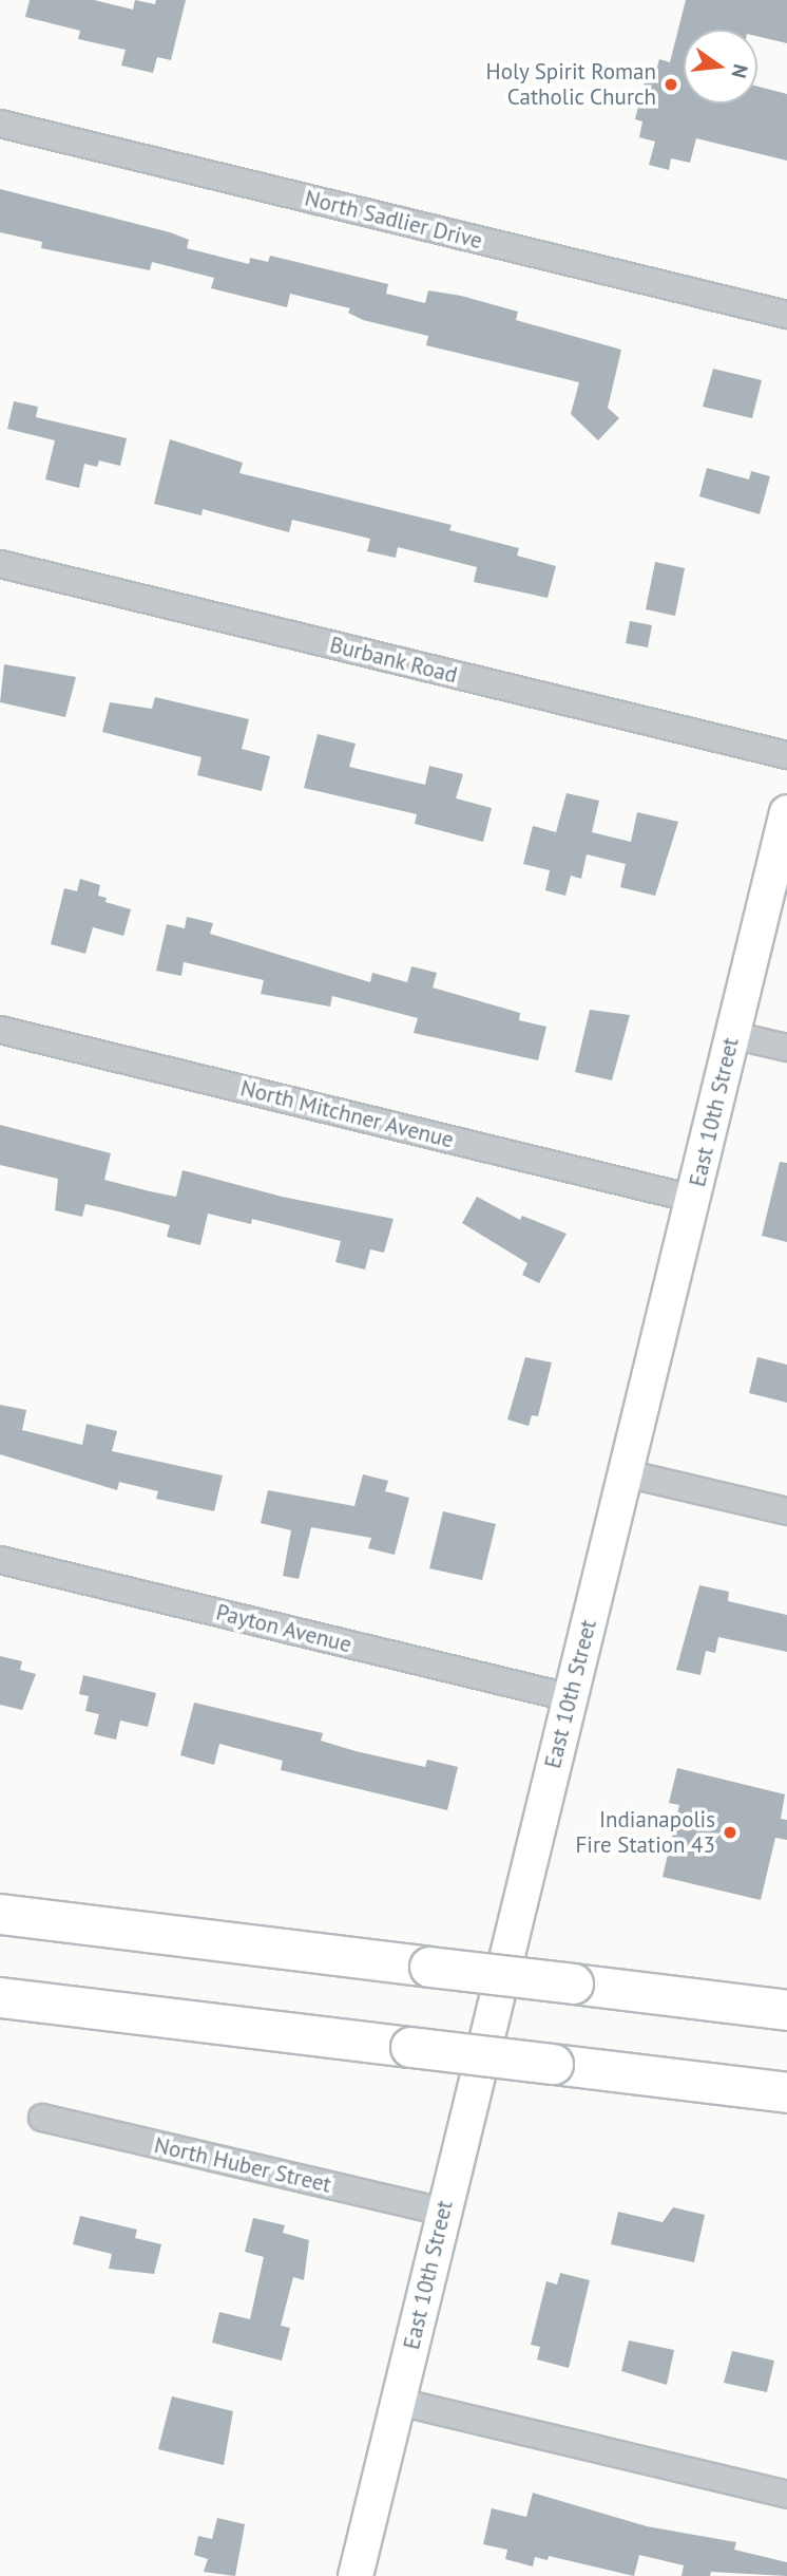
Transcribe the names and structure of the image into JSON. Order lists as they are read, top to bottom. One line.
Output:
{"streets":{"main road":["East 10th Street"],"street":["North Sadlier Drive","Burbank Road","North Mitchner Avenue","Payton Avenue","North Huber Street"]},"crossings":[["East 10th Street","North Mitchner Avenue"],["East 10th Street","Payton Avenue"],["East 10th Street","North Huber Street"]],"places":["Holy Spirit Roman Catholic Church","Indianapolis Fire Station 43"],"north":"right"}
